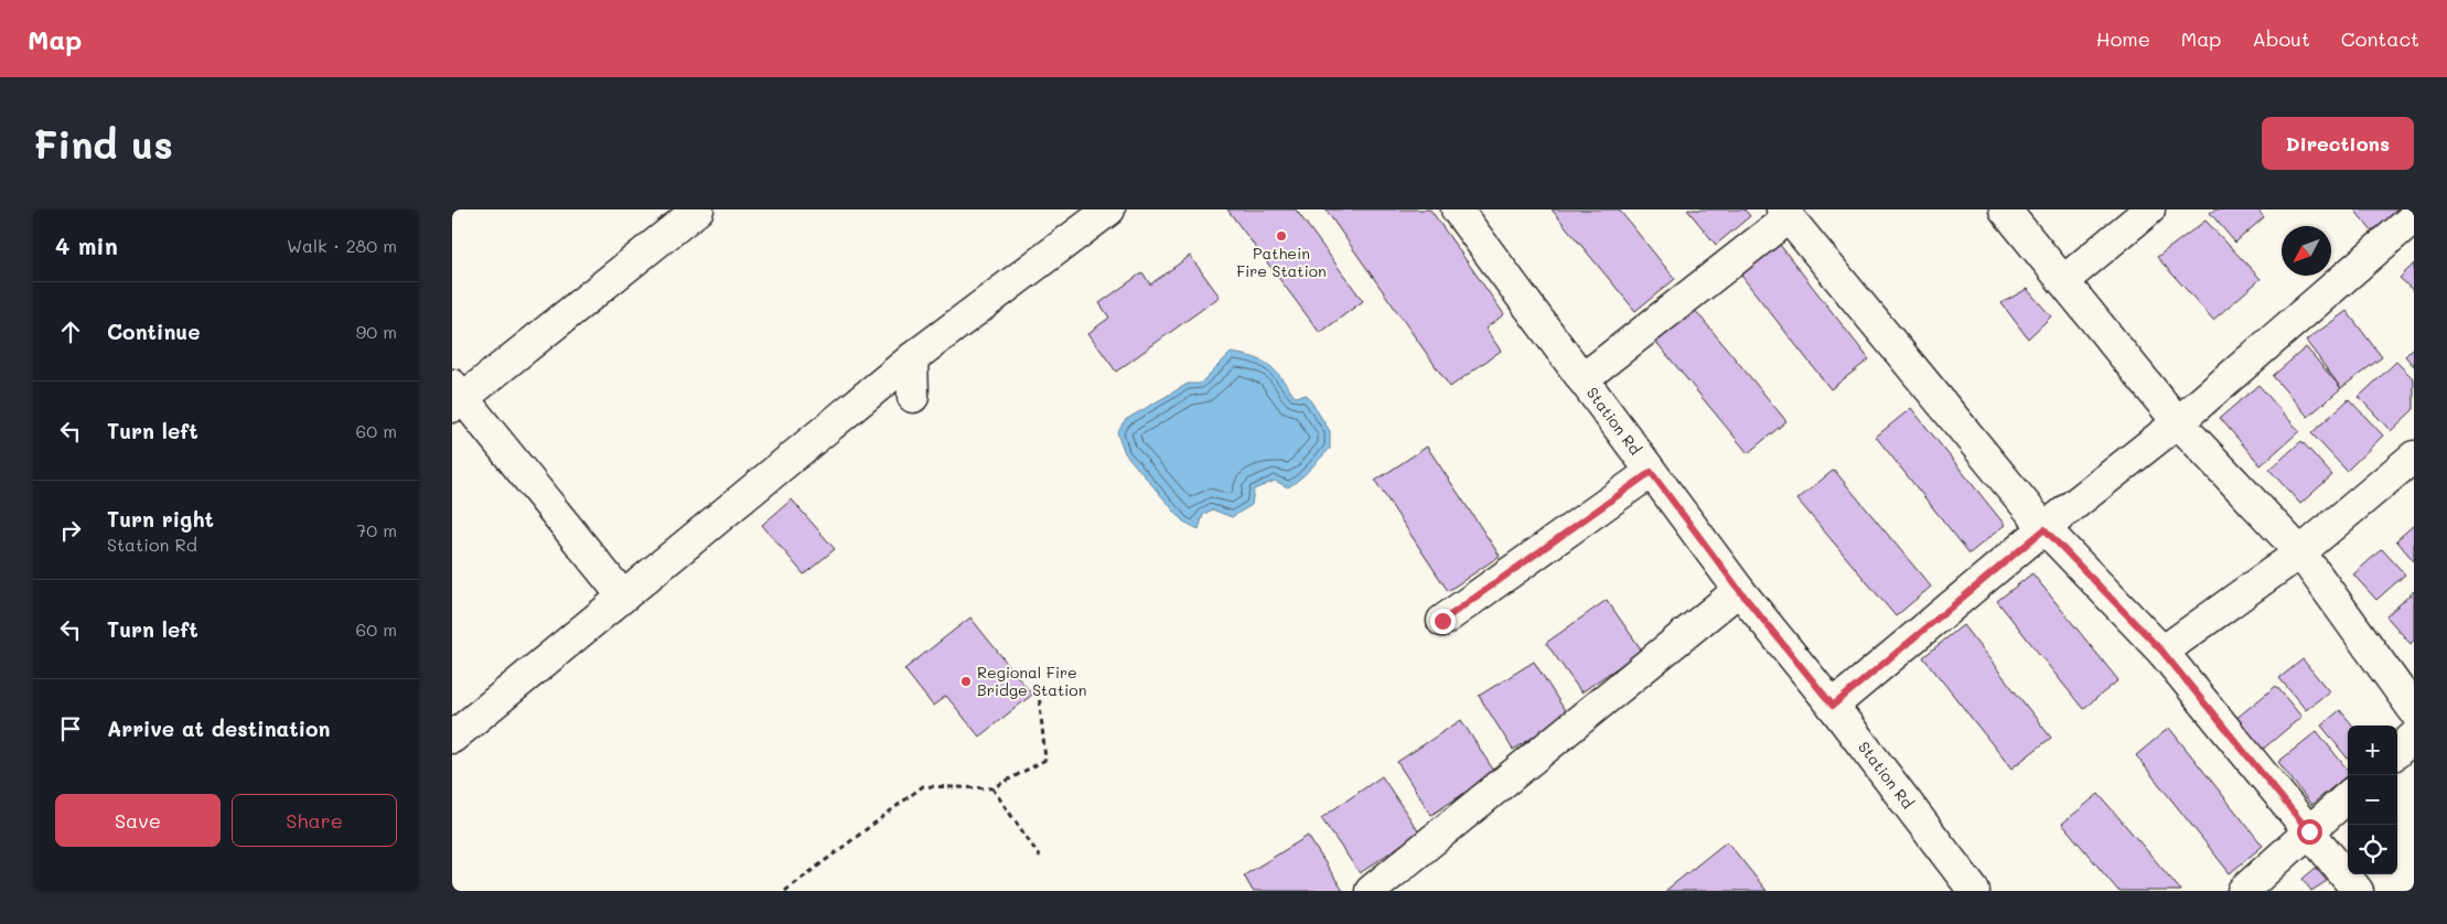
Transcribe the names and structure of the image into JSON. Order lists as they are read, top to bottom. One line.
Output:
{"streets":{"street":["Station Rd"]},"places":["Pathein Fire Station","Regional Fire Bridge Station"],"north":"bottom left","page":{"header":"Map","nav":["Home","Map","About","Contact"],"buttons":["Directions",["Save","Share"]],"title":"Find us","heading":["4 min","Walk · 280 m"],"list":[["Continue","90 m"],["Turn left","60 m"],["Turn right","Station Rd","70 m"],["Turn left","60 m"],"Arrive at destination"],"map_buttons":["+","−"]}}
